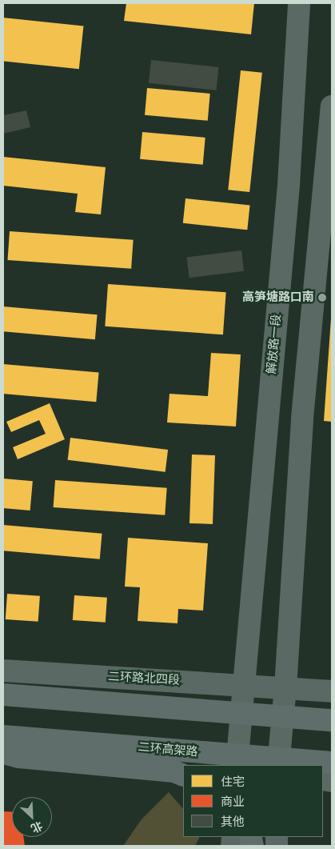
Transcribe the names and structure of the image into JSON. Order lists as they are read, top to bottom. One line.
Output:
{"streets":{"highway":["二环高架路"],"main road":["解放路一段","二环路北四段"]},"crossings":[["解放路一段","二环路北四段"]],"places":["高笋塘路口南"],"legend":["住宅","商业","其他"],"north":"bottom right"}
